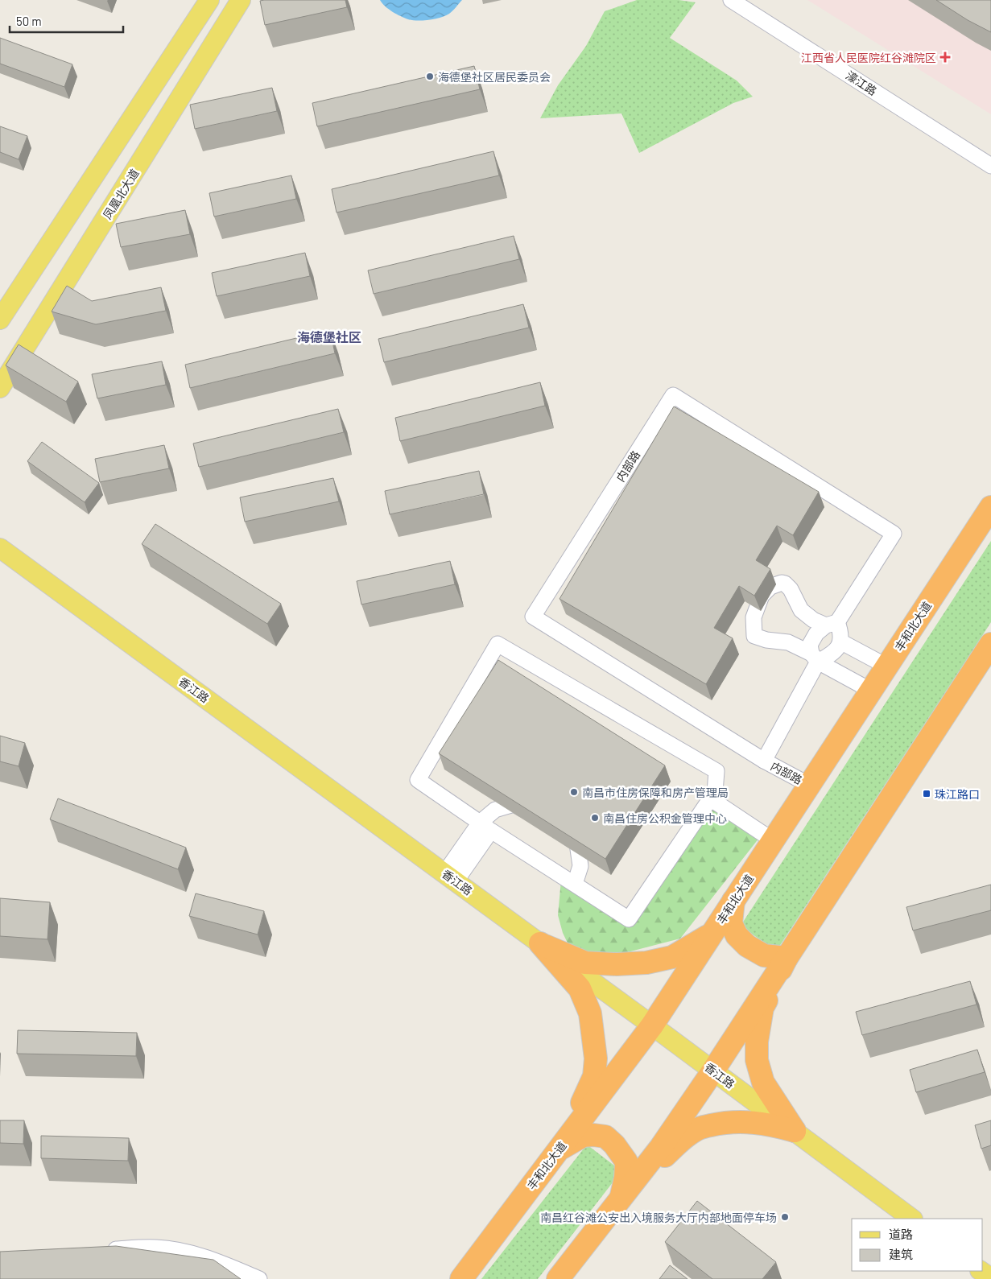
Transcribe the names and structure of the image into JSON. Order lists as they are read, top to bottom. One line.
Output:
{"streets":{"highway":["丰和北大道"],"main road":["凤凰北大道","香江路"],"street":["濠江路","内部路"]},"crossings":[["内部路","丰和北大道"],["丰和北大道","香江路"]],"districts":["海德堡社区"],"places":{"health":["江西省人民医院红谷滩院区"],"other":["海德堡社区居民委员会","南昌市住房保障和房产管理局","南昌住房公积金管理中心","南昌红谷滩公安出入境服务大厅内部地面停车场"],"transit":["珠江路口"]},"legend":["道路","建筑"],"scale_bar":"50 m"}
